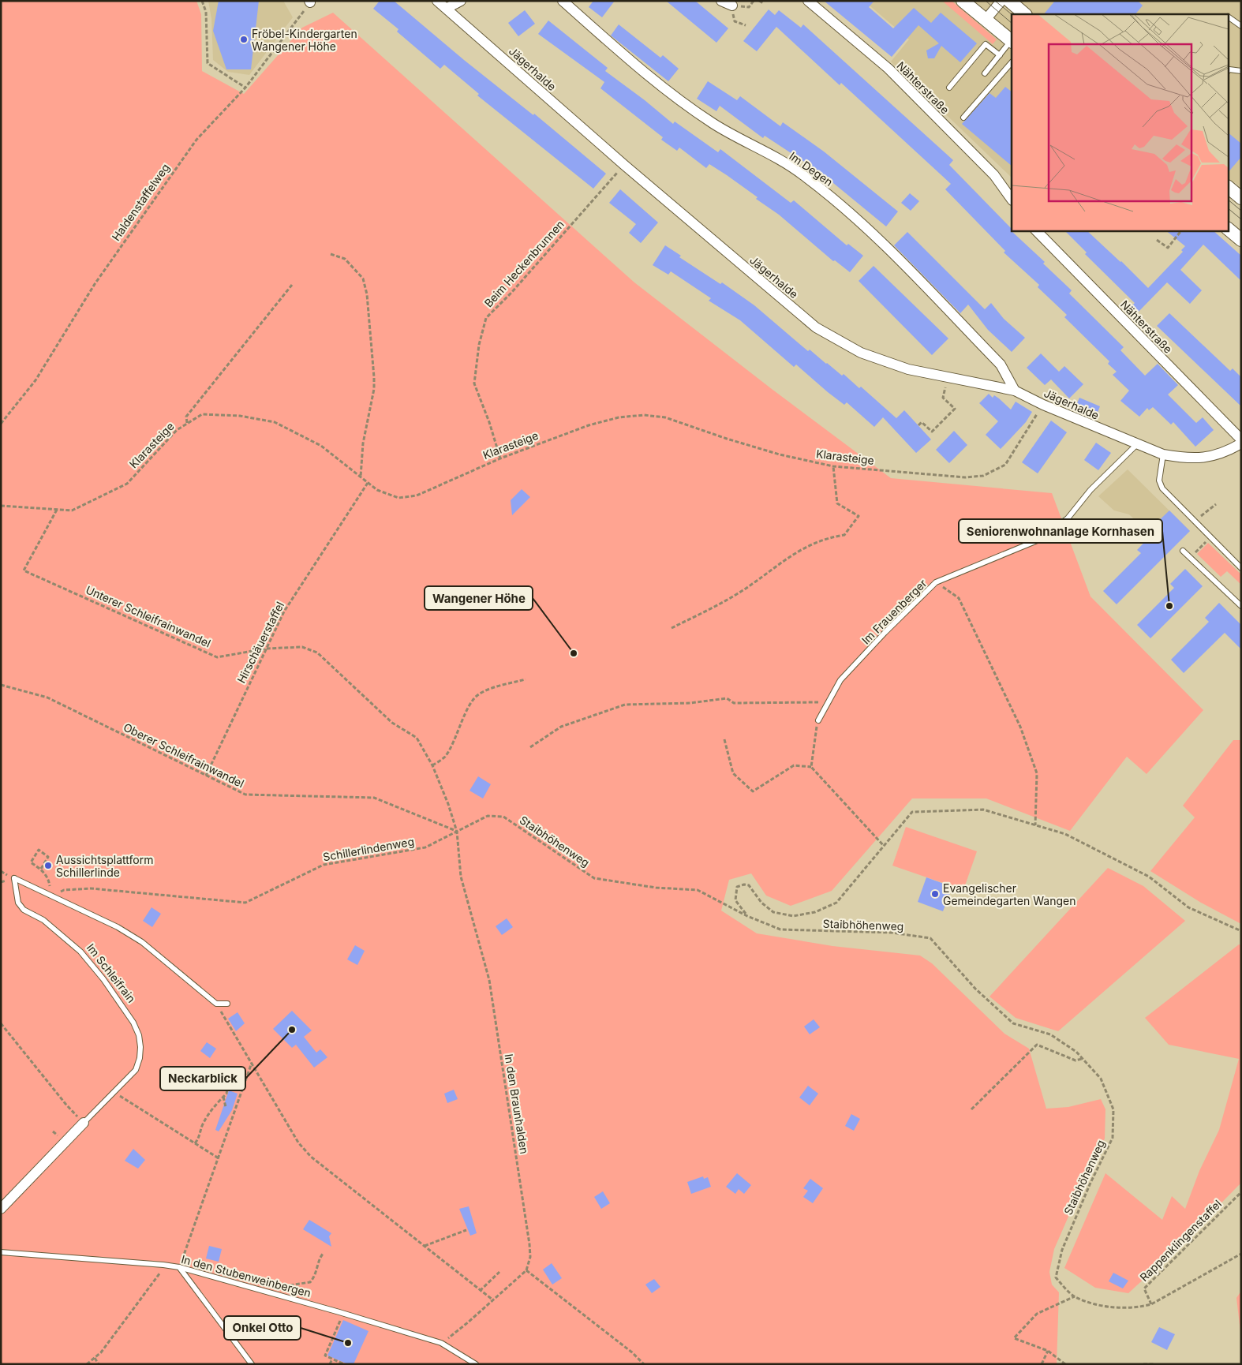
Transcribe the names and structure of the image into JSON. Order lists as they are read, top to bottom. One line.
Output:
{"streets":{"street":["Jägerhalde","Nähterstraße","Im Degen","Im Schleifrain"],"lane":["Im Frauenberger","In den Stubenweinbergen"],"path":["Haldenstaffelweg","Beim Heckenbrunnen","Klarasteige","Unterer Schleifrainwandel","Hirschäuerstaffel","Oberer Schleifrainwandel","Staibhöhenweg","Schillerlindenweg","In den Braunhalden","Rappenklingenstaffel"]},"crossings":[["Jägerhalde","Im Degen"],["Jägerhalde","Beim Heckenbrunnen"],["Jägerhalde","Klarasteige"],["Jägerhalde","Im Frauenberger"],["Beim Heckenbrunnen","Klarasteige"],["Klarasteige","Unterer Schleifrainwandel"],["Klarasteige","Hirschäuerstaffel"],["Unterer Schleifrainwandel","Hirschäuerstaffel"],["Unterer Schleifrainwandel","Oberer Schleifrainwandel"],["Unterer Schleifrainwandel","Staibhöhenweg"],["Unterer Schleifrainwandel","Schillerlindenweg"],["Unterer Schleifrainwandel","In den Braunhalden"],["Hirschäuerstaffel","Oberer Schleifrainwandel"],["Oberer Schleifrainwandel","Staibhöhenweg"],["Oberer Schleifrainwandel","Schillerlindenweg"],["Oberer Schleifrainwandel","In den Braunhalden"],["Staibhöhenweg","Schillerlindenweg"],["Staibhöhenweg","In den Braunhalden"],["Schillerlindenweg","Im Schleifrain"],["Schillerlindenweg","In den Braunhalden"]],"places":["Fröbel-Kindergarten Wangener Höhe","Seniorenwohnanlage Kornhasen","Wangener Höhe","Aussichtsplattform Schillerlinde","Evangelischer Gemeindegarten Wangen","Neckarblick","Onkel Otto"]}
